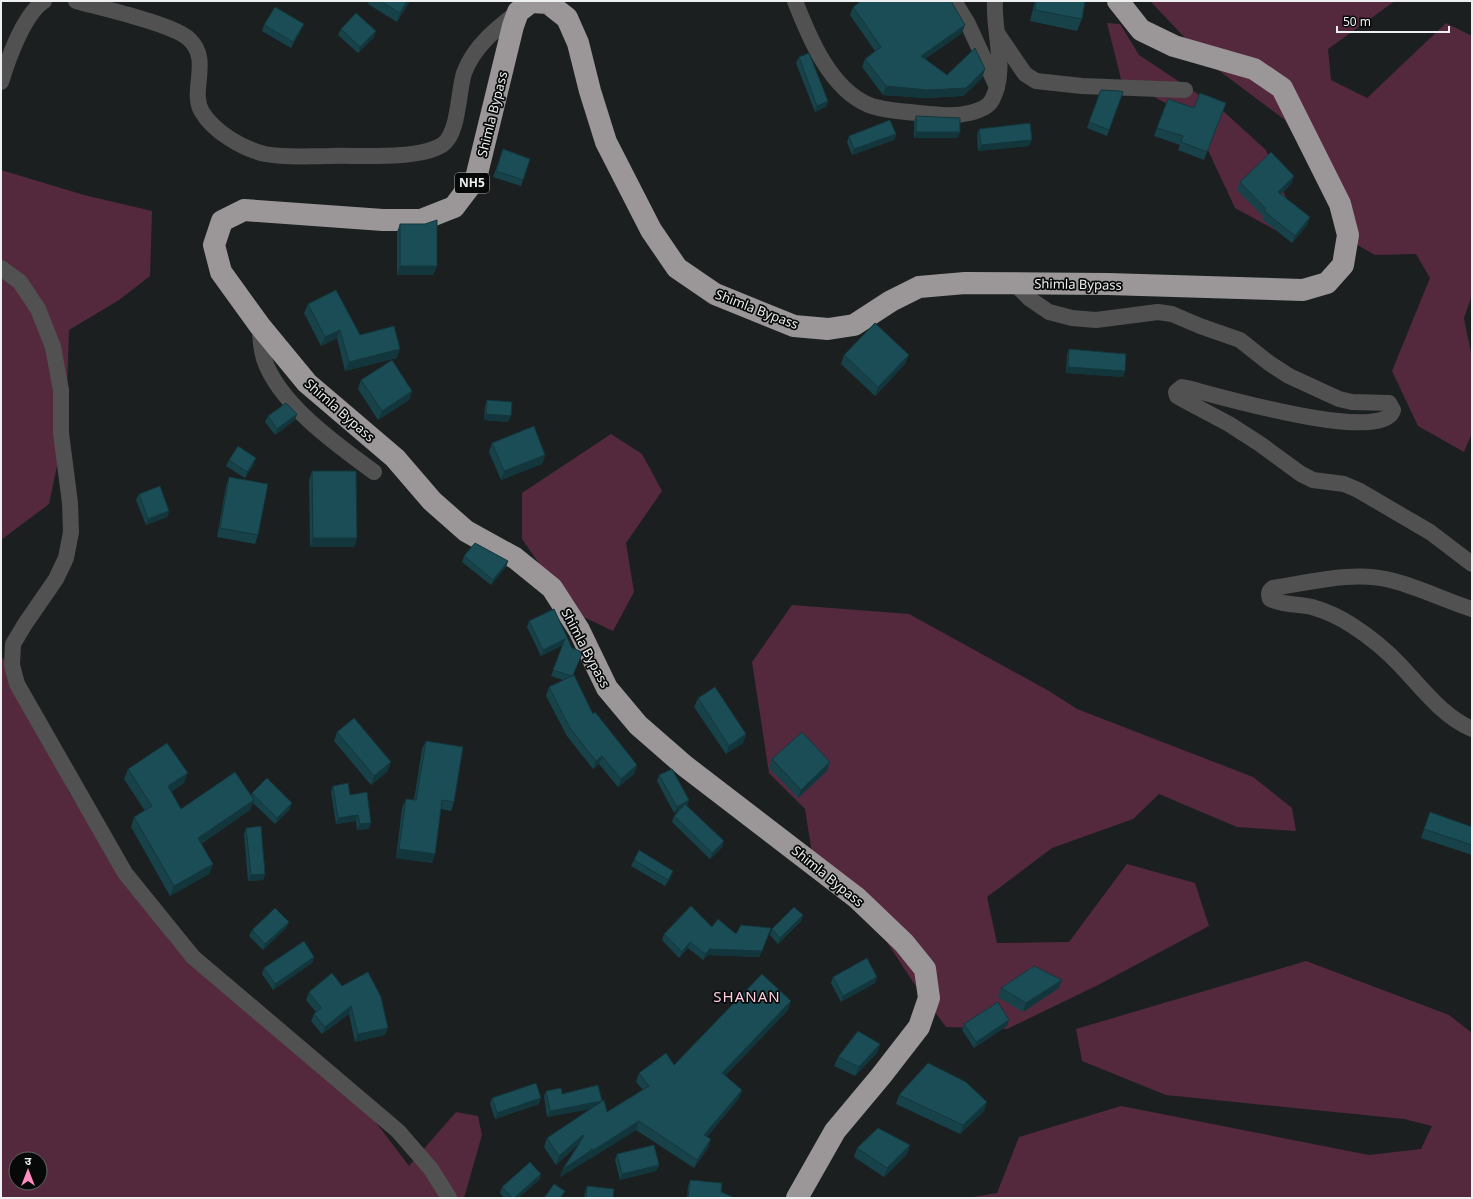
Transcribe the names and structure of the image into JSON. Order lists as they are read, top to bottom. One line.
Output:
{"streets":{"highway":["Shimla Bypass","NH5"]},"districts":["SHANAN"],"scale_bar":"50 m","north":"top"}
